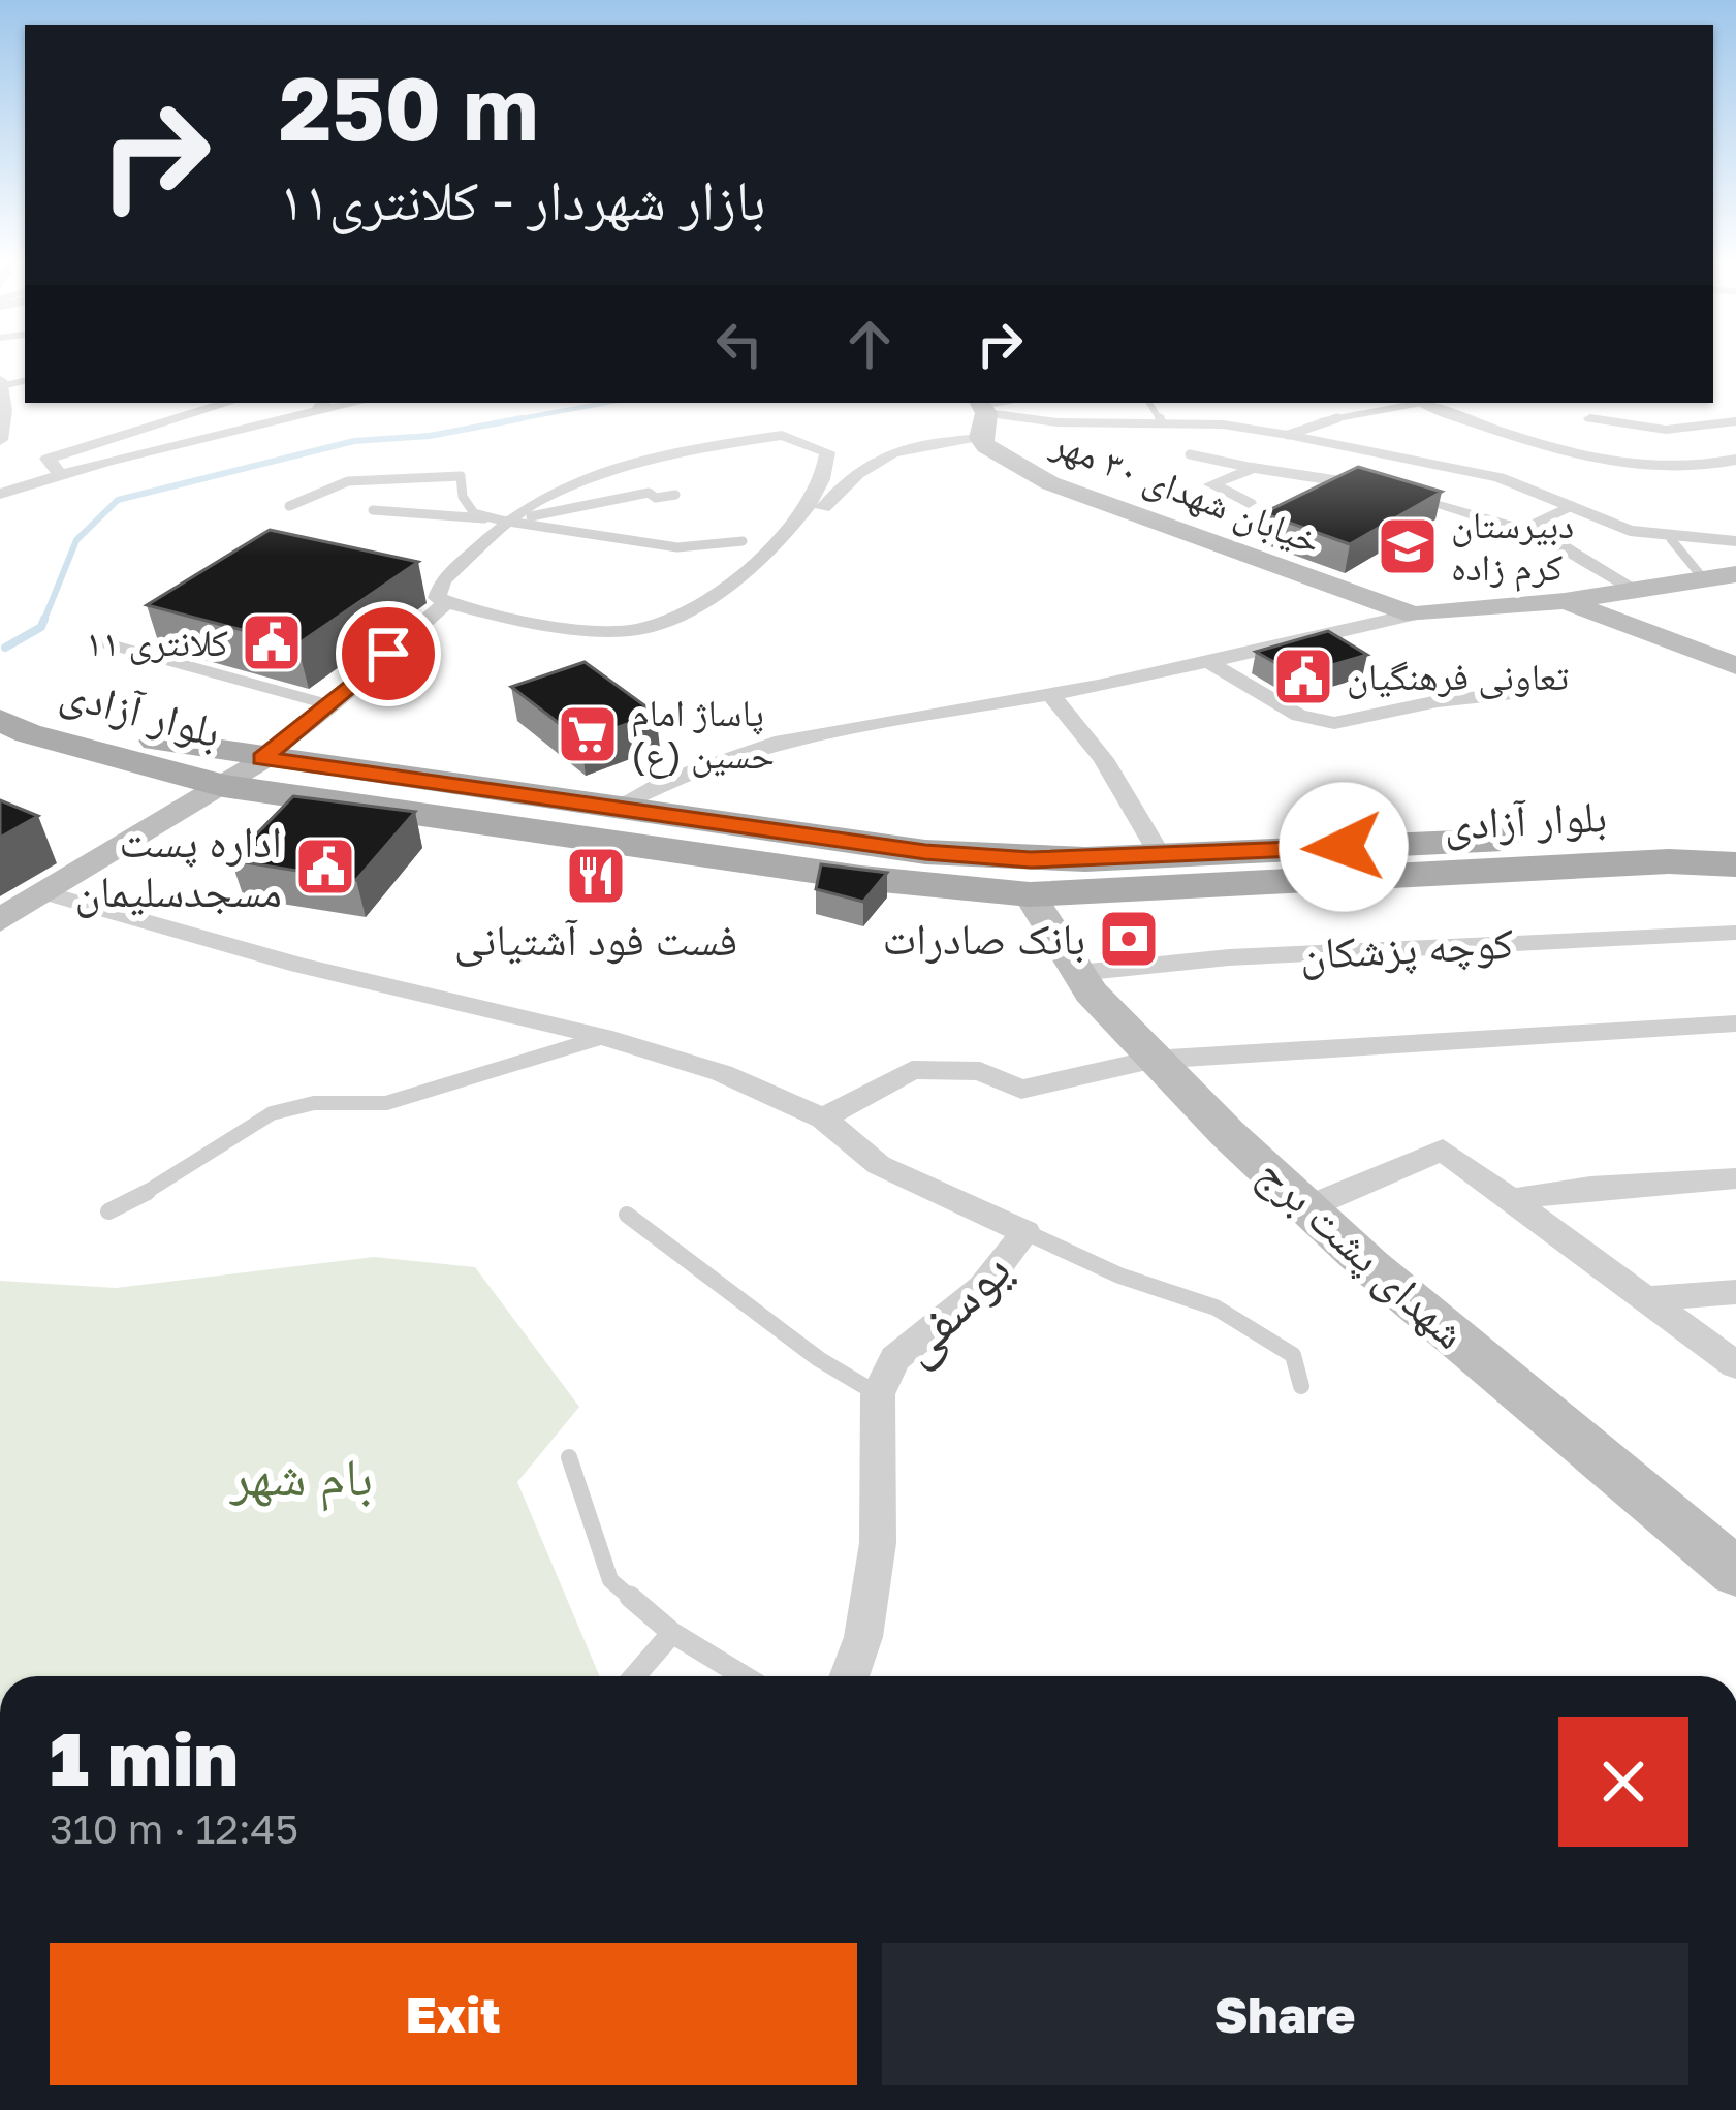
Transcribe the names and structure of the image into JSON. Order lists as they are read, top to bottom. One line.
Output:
{"streets":{"main road":["خیابان شهدای ۳۰ مهر","بلوار آزادی","شهدای پشت برج"],"street":["کوچه پزشکان","یوسفی"]},"crossings":[["بلوار آزادی","شهدای پشت برج"],["کوچه پزشکان","شهدای پشت برج"]],"parks":["بام شهر"],"places":{"school or university":["دبیرستان کرم زاده"],"public building":["کلانتری ۱۱","تعاونی فرهنگیان","اداره پست مسجدسلیمان"],"supermarket":["پاساژ امام حسین (ع)"],"restaurant":["فست فود آشتیانی"],"bank":["بانک صادرات"]},"page":{"turn":["250 m","بازار شهردار - کلانتری۱۱"],"heading":["1 min","310 m · 12:45"],"buttons":["Exit","Share"]}}
